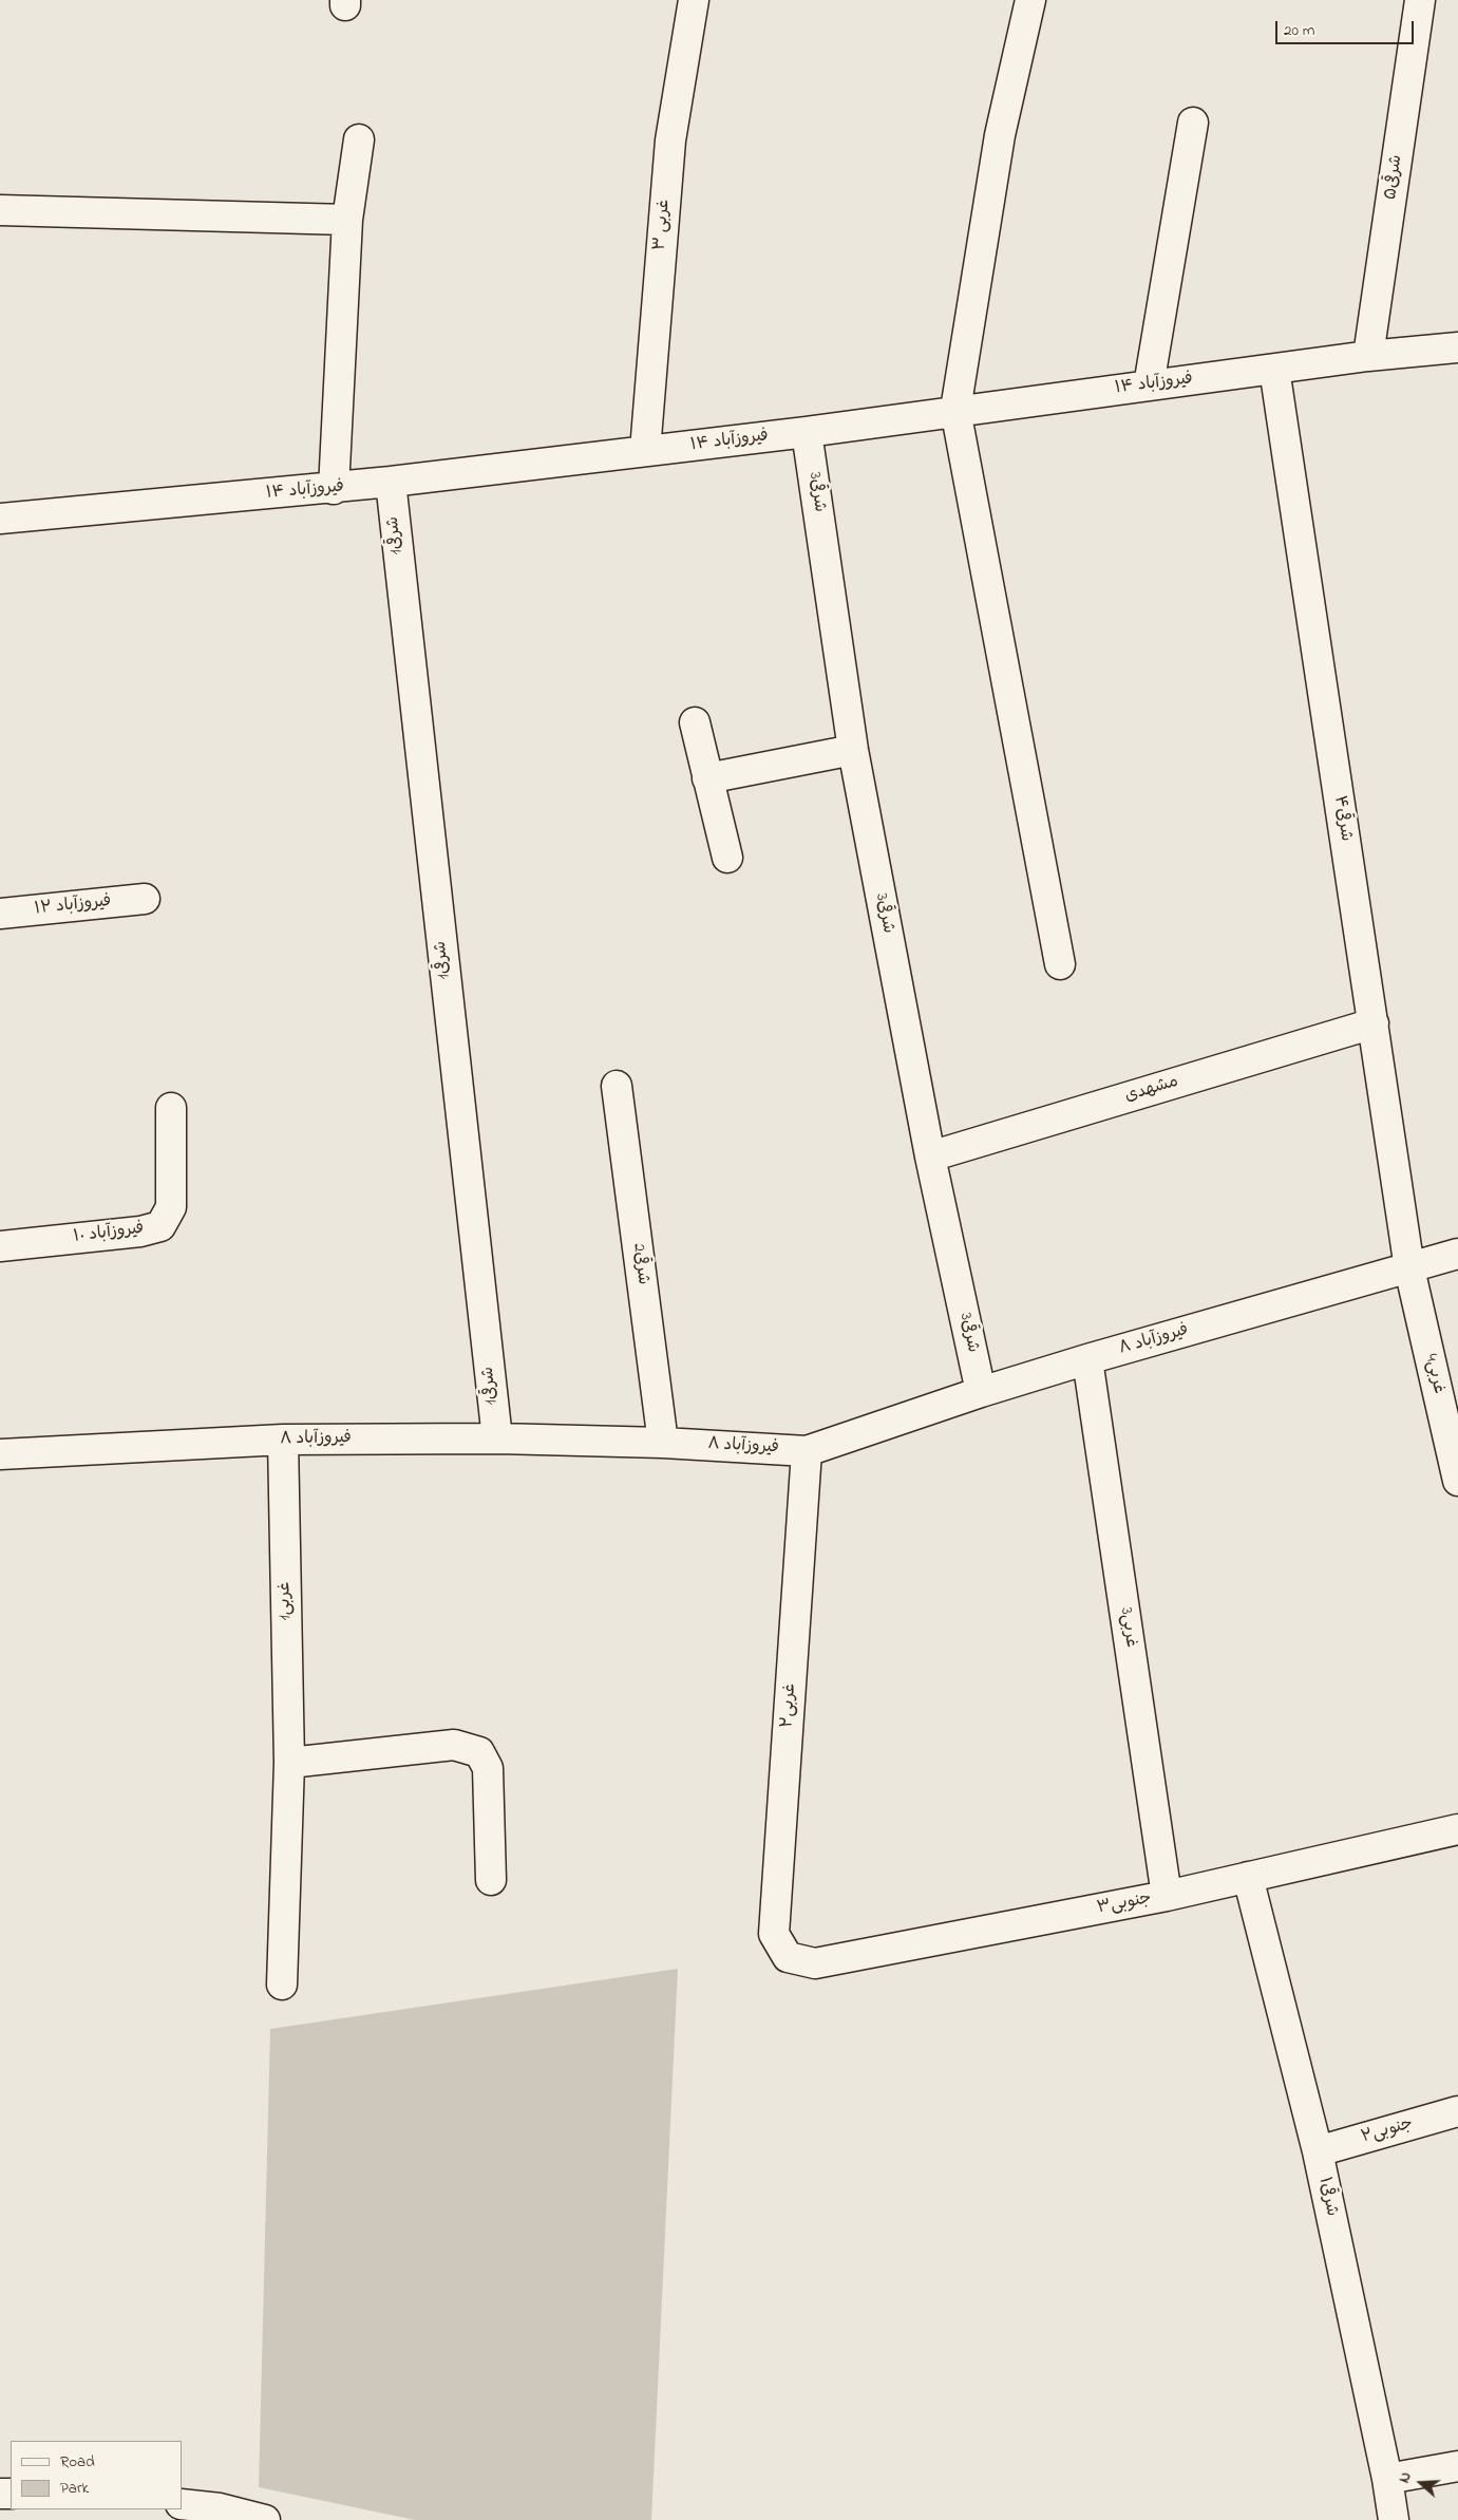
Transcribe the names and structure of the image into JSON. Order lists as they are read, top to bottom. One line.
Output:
{"streets":{"street":["شرقی۵","غربی ۳","فیروزآباد ۱۴","شرقی3","شرقی1","شرقی۴","فیروزآباد ۱۲","مشهدی","فیروزآباد ۱۰","شرقی2","فیروزآباد ۸","غربی4","غربی1","غربی3","غربی۲","جنوبی۳","جنوبی۲","شرقی۱"]},"crossings":[["شرقی۵","فیروزآباد ۱۴"],["غربی ۳","فیروزآباد ۱۴"],["فیروزآباد ۱۴","شرقی3"],["فیروزآباد ۱۴","شرقی1"],["فیروزآباد ۱۴","شرقی۴"],["شرقی3","مشهدی"],["شرقی3","فیروزآباد ۸"],["شرقی1","فیروزآباد ۸"],["شرقی۴","مشهدی"],["شرقی۴","فیروزآباد ۸"],["شرقی۴","غربی4"],["شرقی2","فیروزآباد ۸"],["فیروزآباد ۸","غربی4"],["فیروزآباد ۸","غربی1"],["فیروزآباد ۸","غربی3"],["فیروزآباد ۸","غربی۲"],["غربی3","جنوبی۳"],["غربی۲","جنوبی۳"],["جنوبی۳","شرقی۱"],["جنوبی۲","شرقی۱"]],"legend":["Road","Park"],"scale_bar":"20 m","north":"left"}
